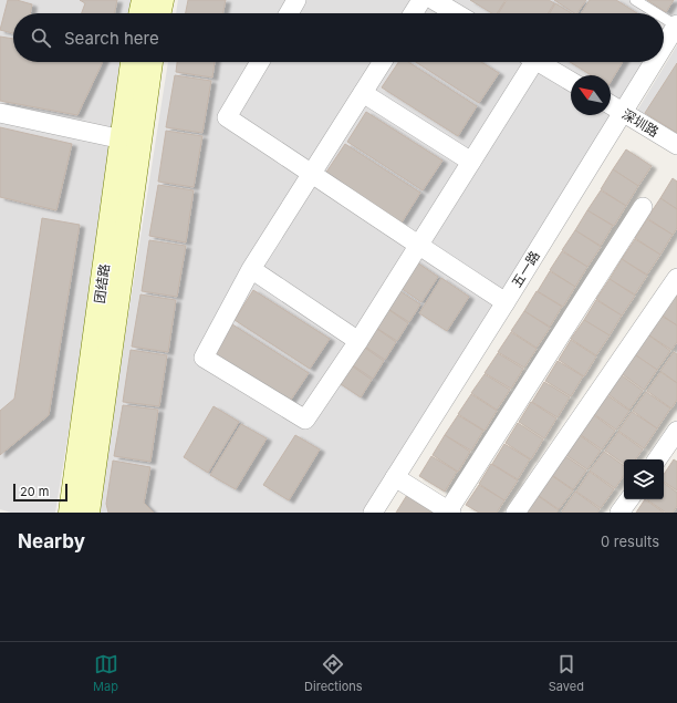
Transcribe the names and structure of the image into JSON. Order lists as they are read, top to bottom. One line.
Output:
{"streets":{"main road":["团结路"],"street":["深圳路","五一路"]},"crossings":[["深圳路","五一路"]],"scale_bar":"20 m","north":"top left","page":{"search":"Search here","scale":"20 m","heading":["Nearby","0 results"],"nav":["Map","Directions","Saved"]}}
